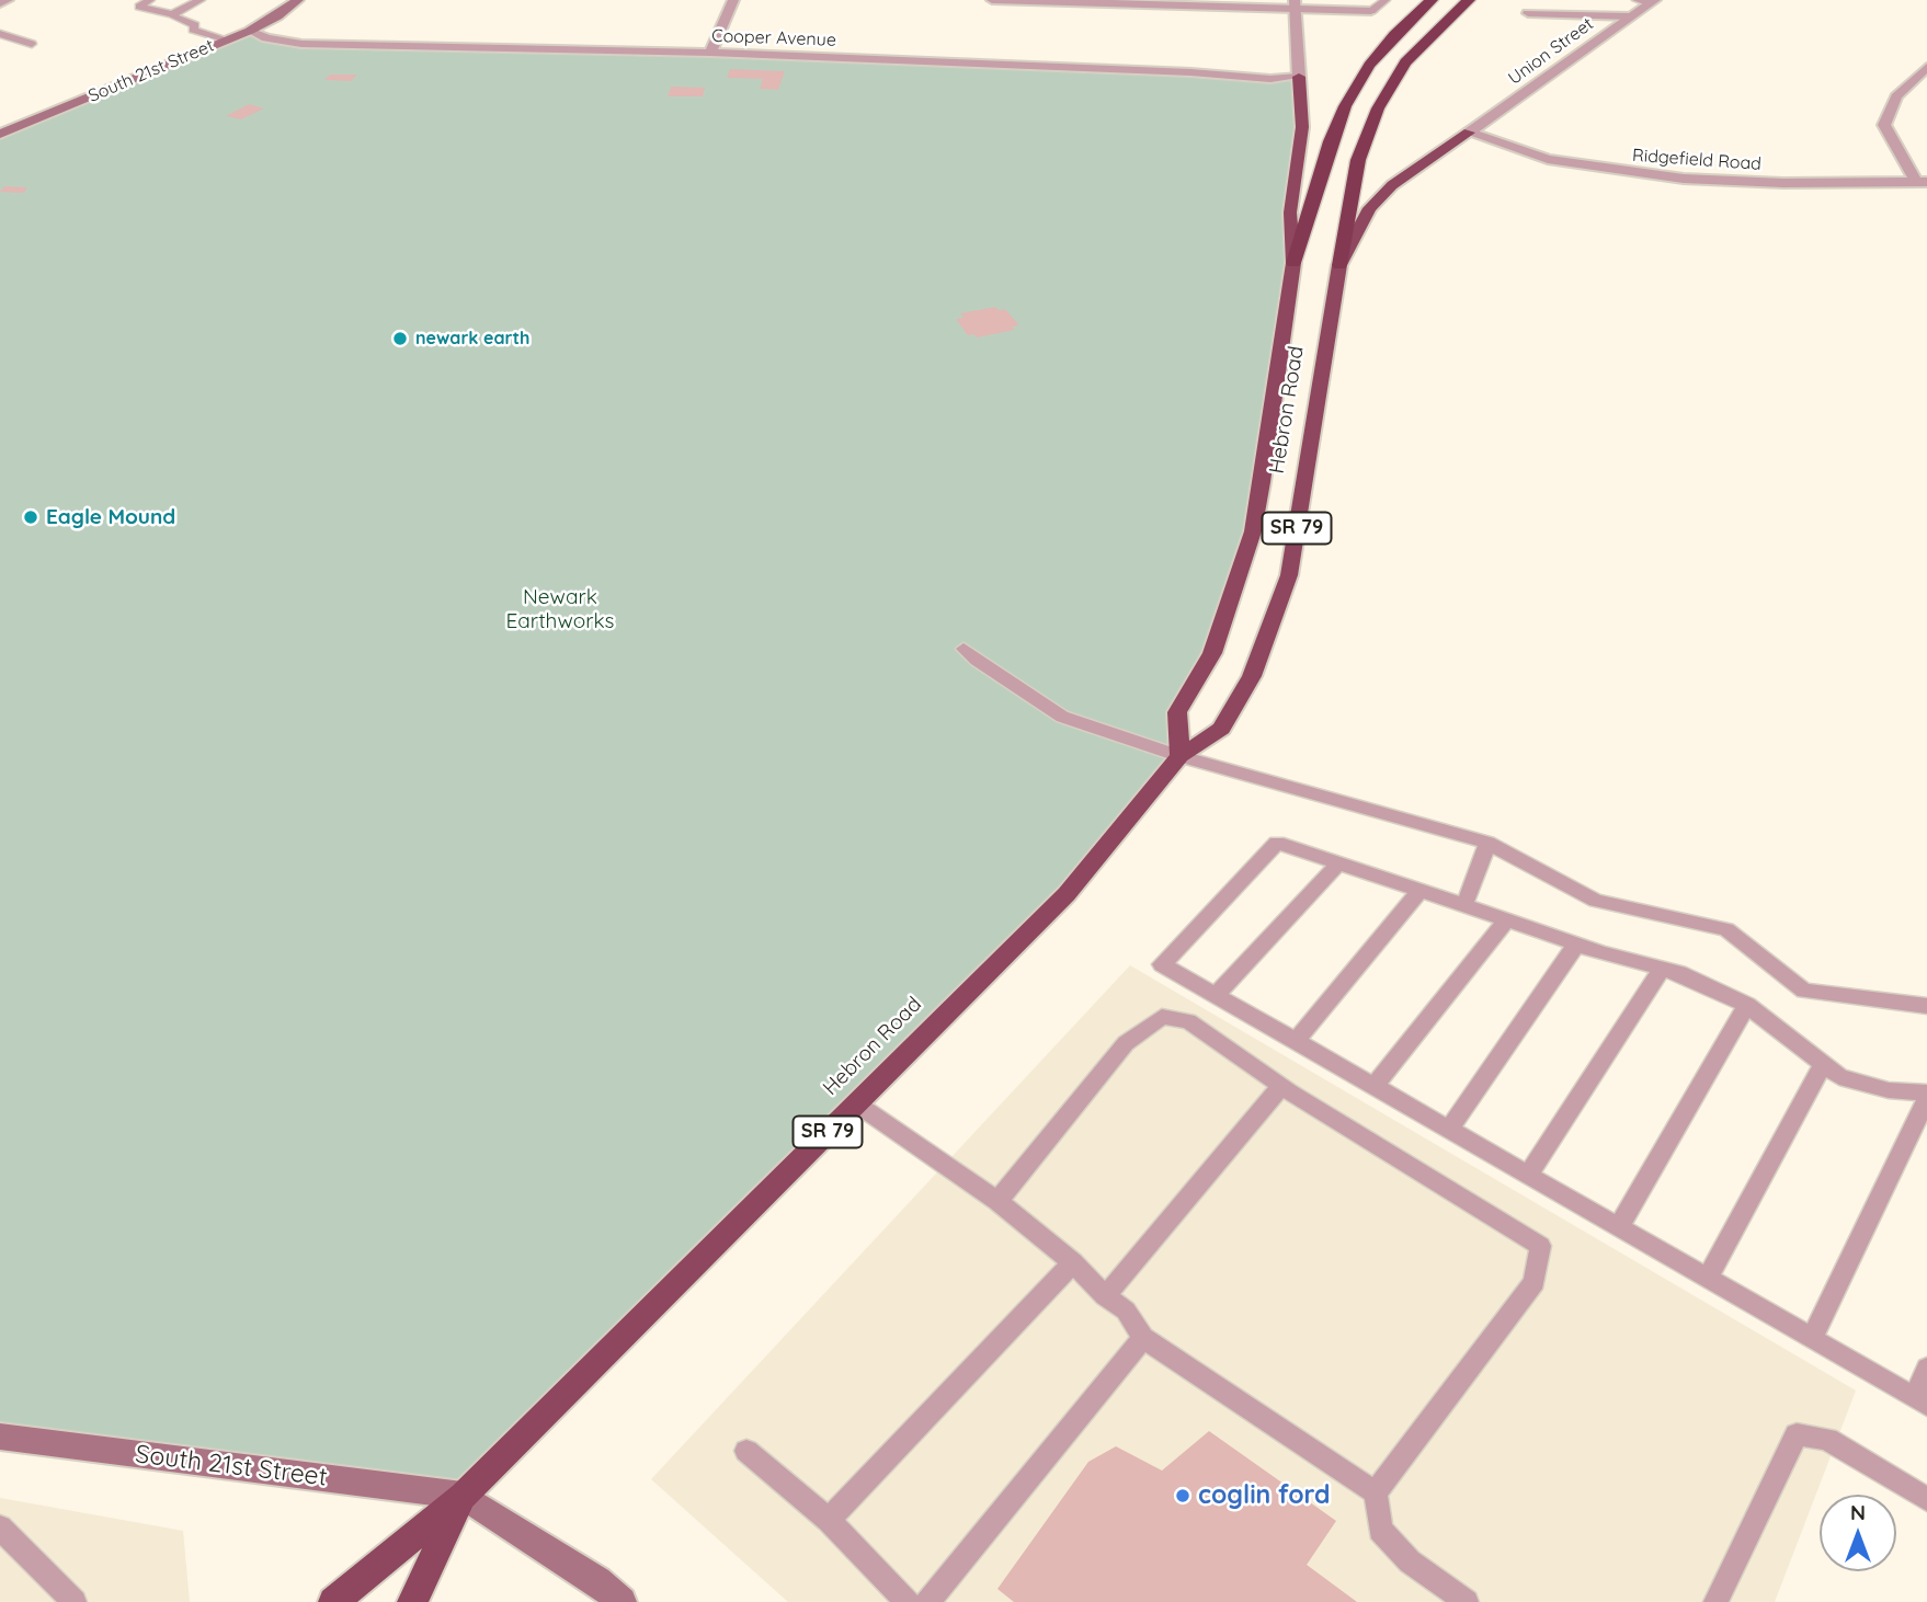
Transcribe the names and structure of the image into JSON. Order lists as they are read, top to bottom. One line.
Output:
{"streets":{"highway":["Hebron Road","SR 79"],"main road":["South 21st Street"],"street":["Cooper Avenue","Union Street","Ridgefield Road"]},"crossings":[["Cooper Avenue","South 21st Street"],["Union Street","Ridgefield Road"],["Union Street","Hebron Road"],["South 21st Street","Hebron Road"],["Ridgefield Road","Hebron Road"],["Hebron Road","SR 79"]],"parks":["Newark Earthworks"],"places":["newark earth","Eagle Mound","coglin ford"],"north":"top"}
